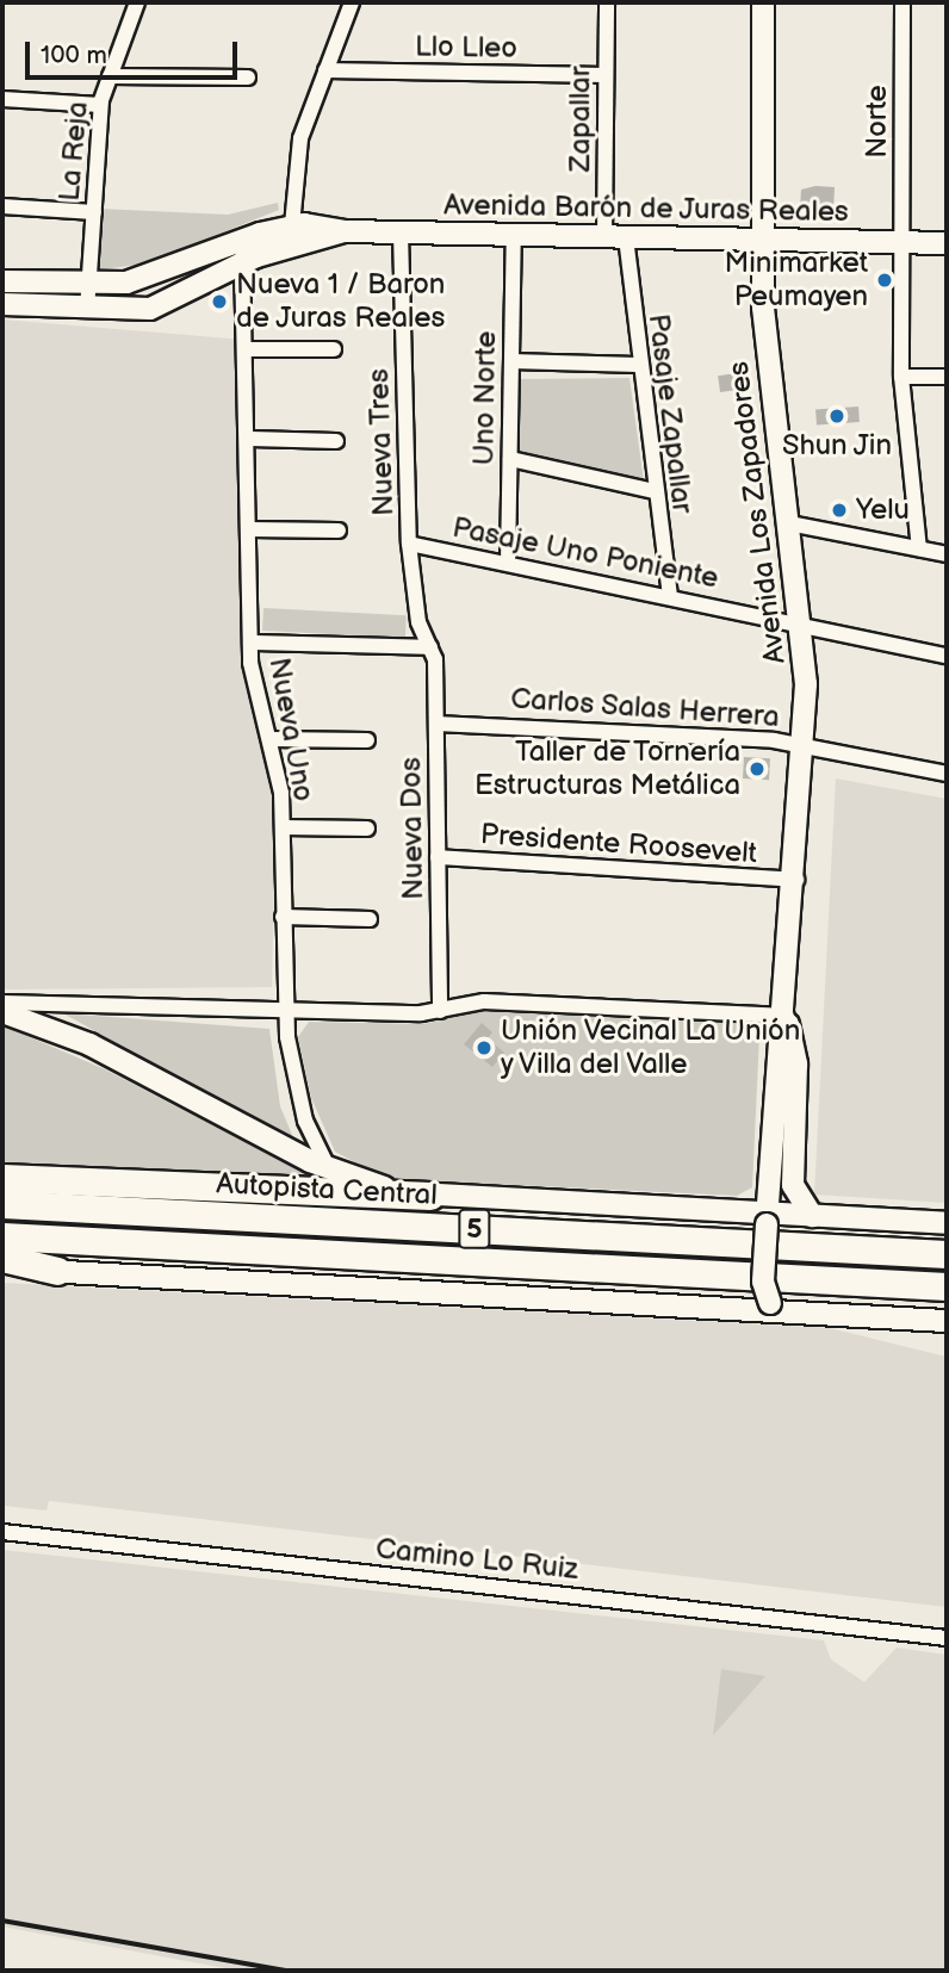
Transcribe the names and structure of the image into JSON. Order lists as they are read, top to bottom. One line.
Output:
{"streets":{"highway":["Autopista Central","5"],"main road":["Avenida Barón de Juras Reales","Avenida Los Zapadores"],"street":["Llo Lleo","Zapallar","Norte","La Reja","Uno Norte","Pasaje Zapallar","Nueva Tres","Pasaje Uno Poniente","Carlos Salas Herrera","Nueva Uno","Nueva Dos","Presidente Roosevelt","Camino Lo Ruiz"]},"crossings":[["Llo Lleo","Zapallar"],["Zapallar","Avenida Barón de Juras Reales"],["Zapallar","Pasaje Zapallar"],["Norte","Avenida Barón de Juras Reales"],["La Reja","Avenida Barón de Juras Reales"],["Avenida Barón de Juras Reales","Uno Norte"],["Avenida Barón de Juras Reales","Pasaje Zapallar"],["Avenida Barón de Juras Reales","Nueva Tres"],["Avenida Barón de Juras Reales","Avenida Los Zapadores"],["Avenida Barón de Juras Reales","Nueva Uno"],["Uno Norte","Pasaje Uno Poniente"],["Pasaje Zapallar","Pasaje Uno Poniente"],["Nueva Tres","Pasaje Uno Poniente"],["Nueva Tres","Nueva Dos"],["Avenida Los Zapadores","Pasaje Uno Poniente"],["Avenida Los Zapadores","Carlos Salas Herrera"],["Avenida Los Zapadores","Presidente Roosevelt"],["Carlos Salas Herrera","Nueva Dos"],["Nueva Dos","Presidente Roosevelt"]],"places":["Minimarket Peumayen","Nueva 1 / Baron de Juras Reales","Shun Jin","Yelu","Taller de Tornería Estructuras Metálica","Unión Vecinal La Unión y Villa del Valle"],"scale_bar":"100 m"}
